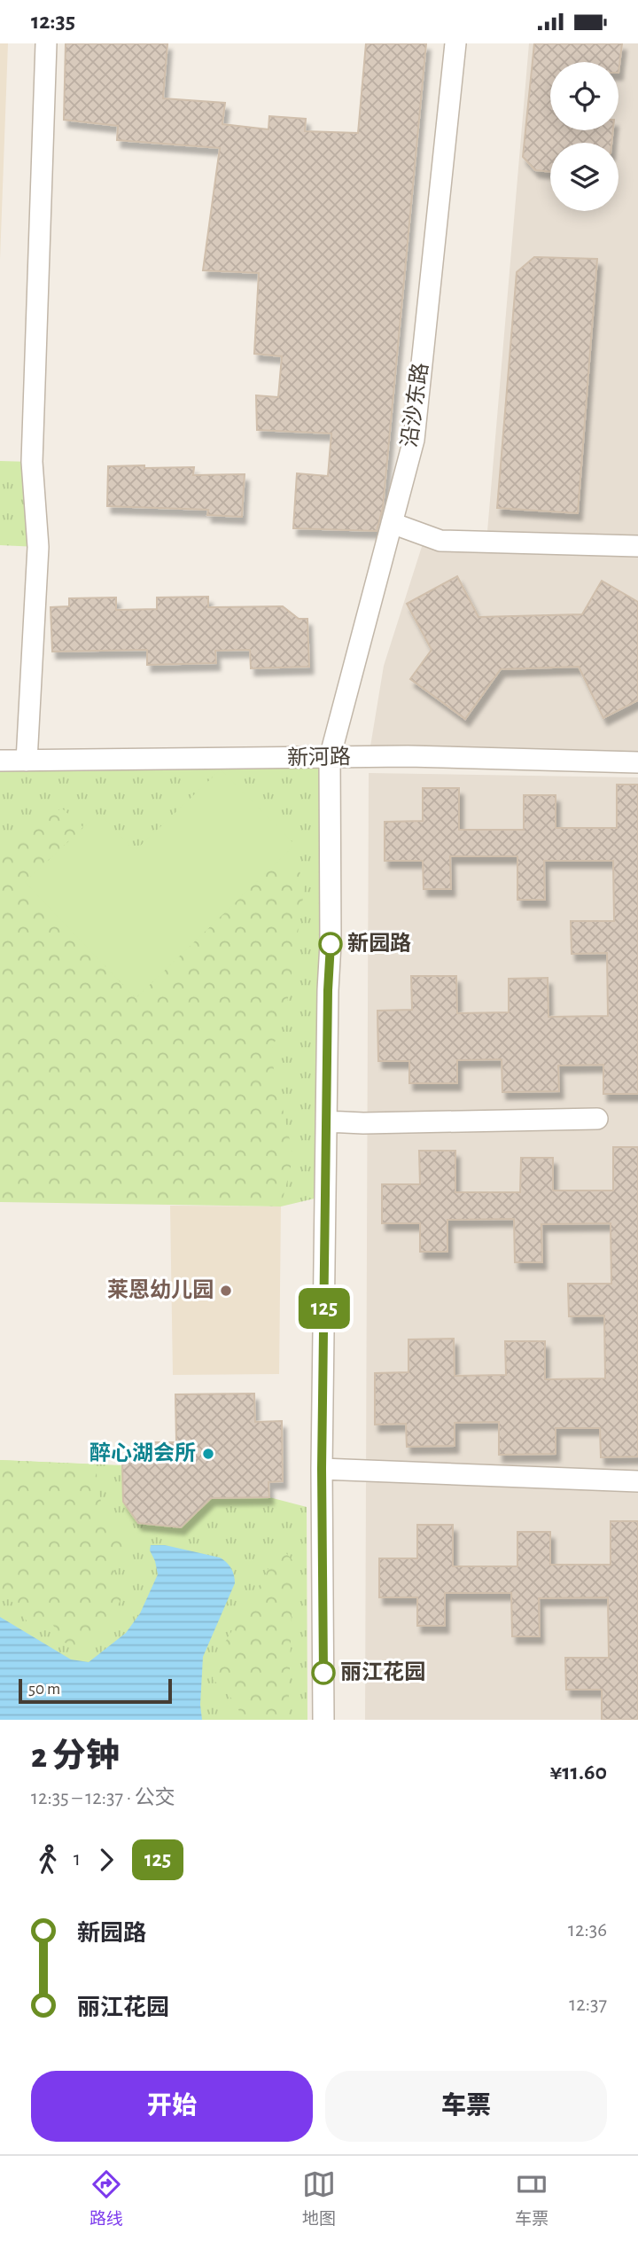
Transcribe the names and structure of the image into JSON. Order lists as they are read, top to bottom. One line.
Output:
{"streets":{"street":["沿沙东路","新河路"]},"crossings":[["沿沙东路","新河路"]],"places":["新园路","莱恩幼儿园","醉心湖会所","丽江花园"],"lines":["bus line 125"],"scale_bar":"50 m","page":{"status":"12:35","on_map":"125","scale":"50 m","heading":["2 分钟","12:35 – 12:37 · 公交","¥11.60"],"legs":["1","125"],"list":[{"name":"新园路","value":"12:36"},{"name":"丽江花园","value":"12:37"}],"buttons":["开始","车票"],"tabs":["路线","地图","车票"]}}
